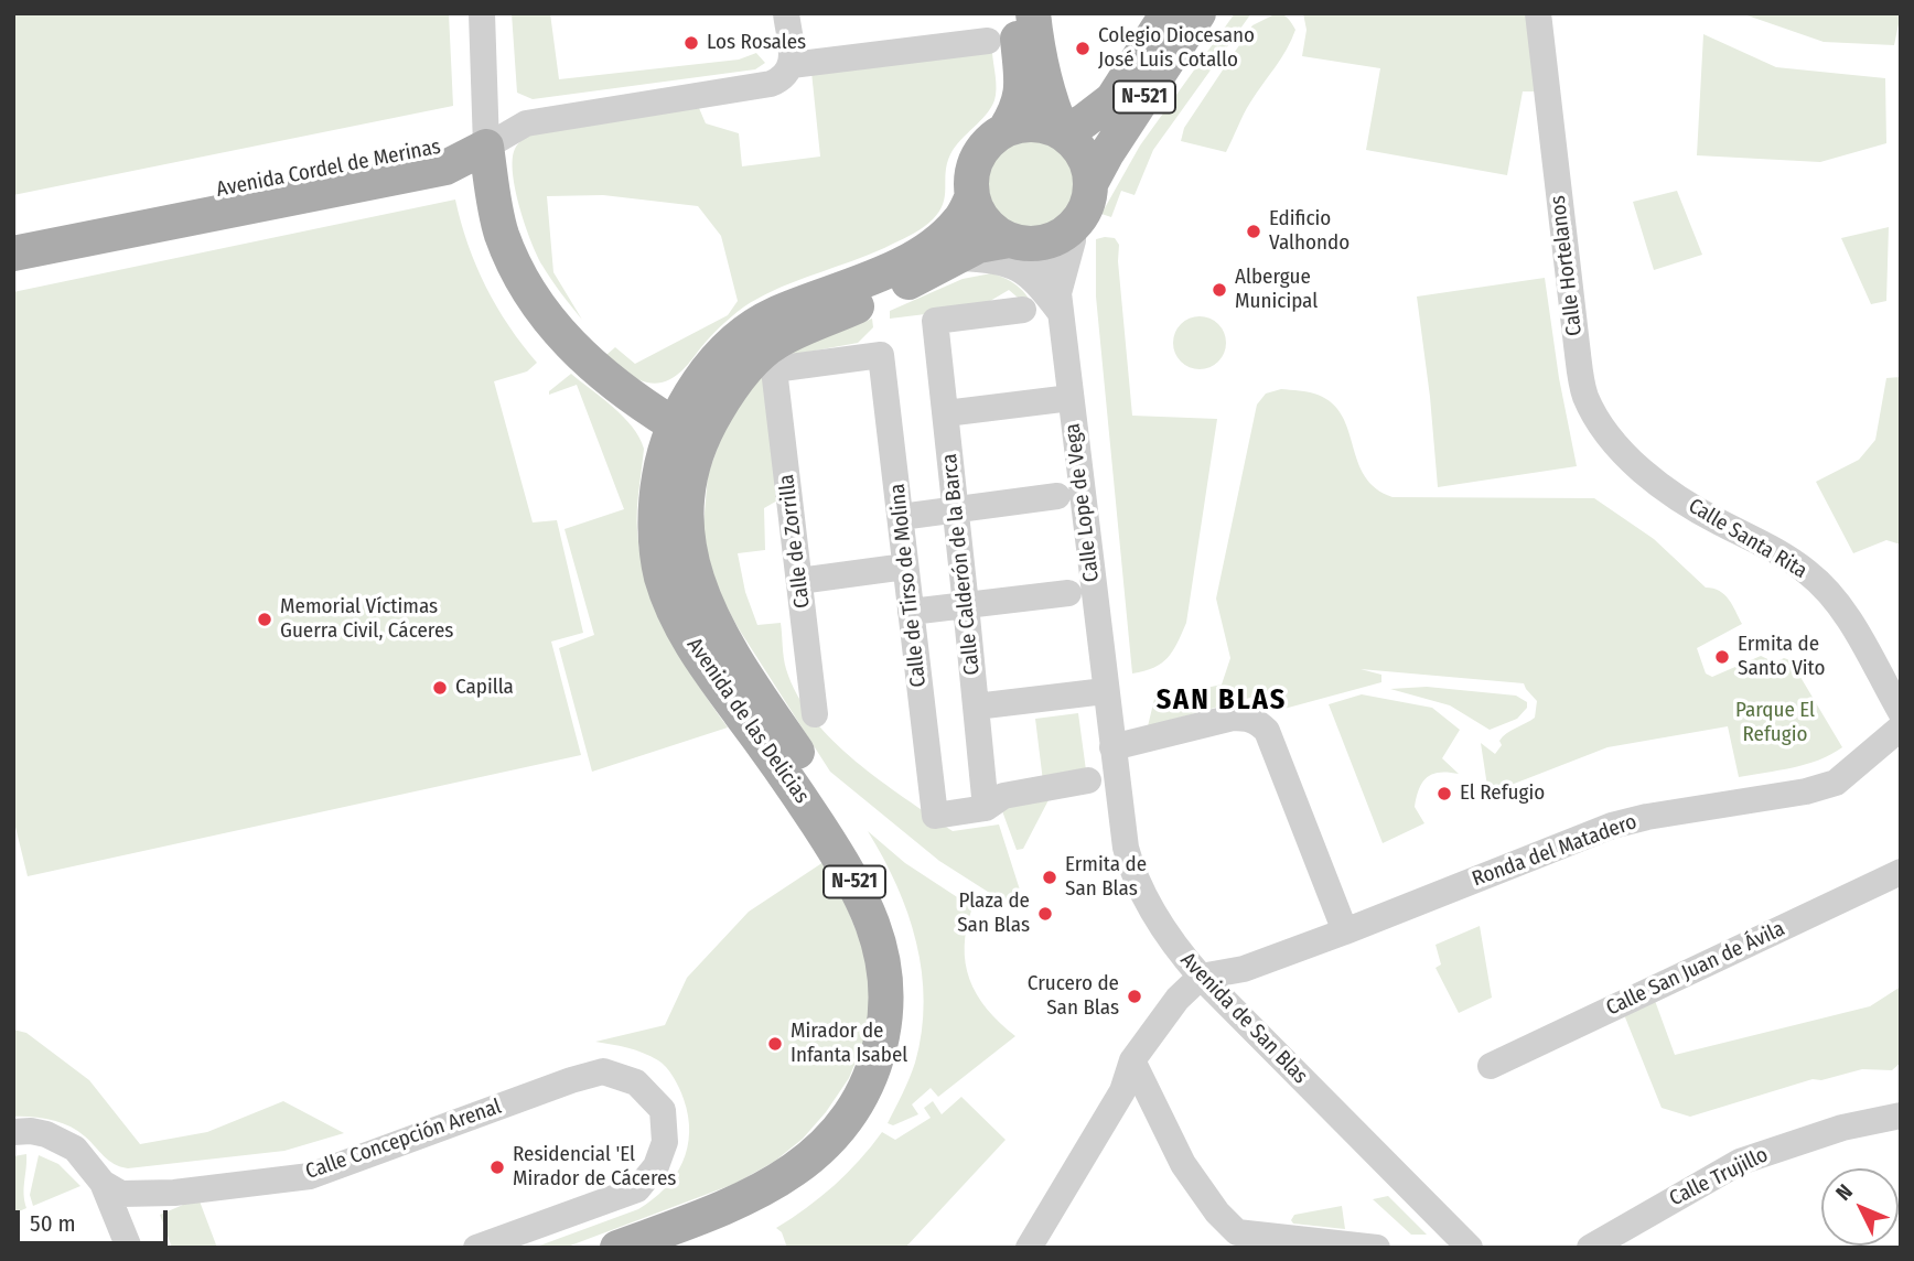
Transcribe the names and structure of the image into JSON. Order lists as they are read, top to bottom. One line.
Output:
{"streets":{"main road":["N-521","Avenida Cordel de Merinas","Avenida de las Delicias"],"street":["Calle Hortelanos","Calle Lope de Vega","Calle Santa Rita","Calle de Zorrilla","Calle Calderón de la Barca","Calle de Tirso de Molina","Ronda del Matadero","Calle San Juan de Ávila","Avenida de San Blas","Calle Concepción Arenal","Calle Trujillo"]},"crossings":[["N-521","Calle Lope de Vega"],["N-521","Avenida de las Delicias"],["Calle Hortelanos","Calle Santa Rita"],["Calle Lope de Vega","Avenida de las Delicias"],["Calle Lope de Vega","Avenida de San Blas"],["Calle de Zorrilla","Calle de Tirso de Molina"],["Calle de Zorrilla","Avenida de las Delicias"],["Calle Calderón de la Barca","Calle de Tirso de Molina"],["Calle de Tirso de Molina","Avenida de las Delicias"],["Ronda del Matadero","Avenida de San Blas"]],"districts":["SAN BLAS"],"parks":["Parque El Refugio"],"places":["Los Rosales","Colegio Diocesano José Luis Cotallo","Edificio Valhondo","Albergue Municipal","Memorial Víctimas Guerra Civil, Cáceres","Ermita de Santo Vito","Capilla","El Refugio","Ermita de San Blas","Plaza de San Blas","Crucero de San Blas","Mirador de Infanta Isabel","Residencial 'El Mirador de Cáceres"],"scale_bar":"50 m","north":"top left"}
